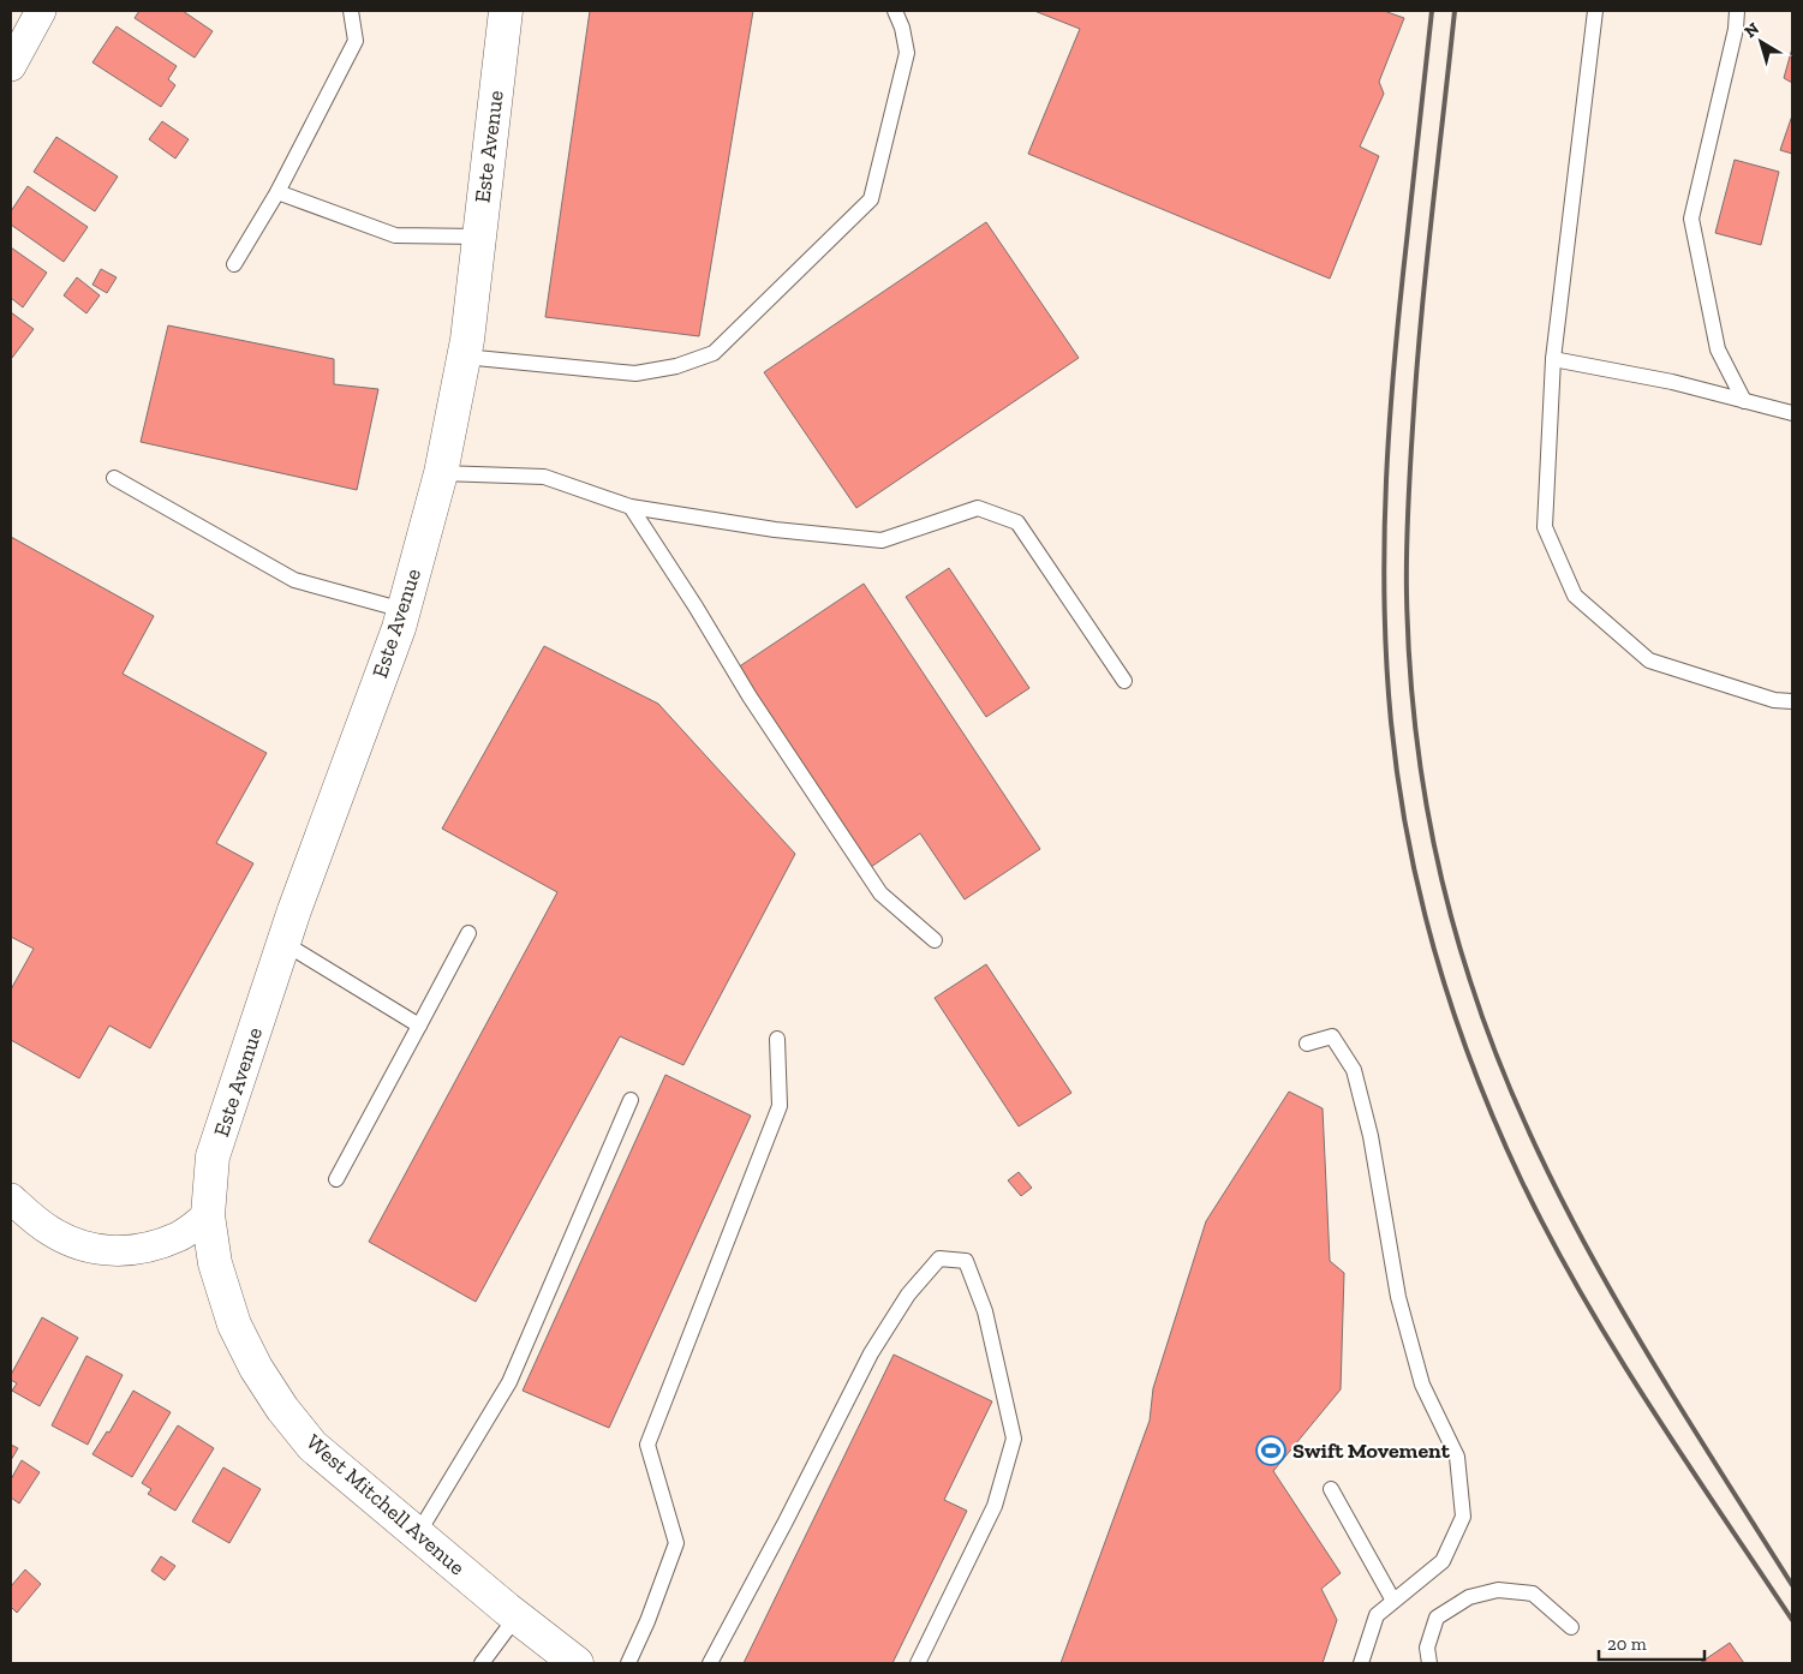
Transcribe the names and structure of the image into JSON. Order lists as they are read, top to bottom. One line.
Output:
{"streets":{"street":["Este Avenue","West Mitchell Avenue"]},"crossings":[["Este Avenue","West Mitchell Avenue"]],"places":{"sports":["Swift Movement"]},"scale_bar":"20 m","north":"top left"}
